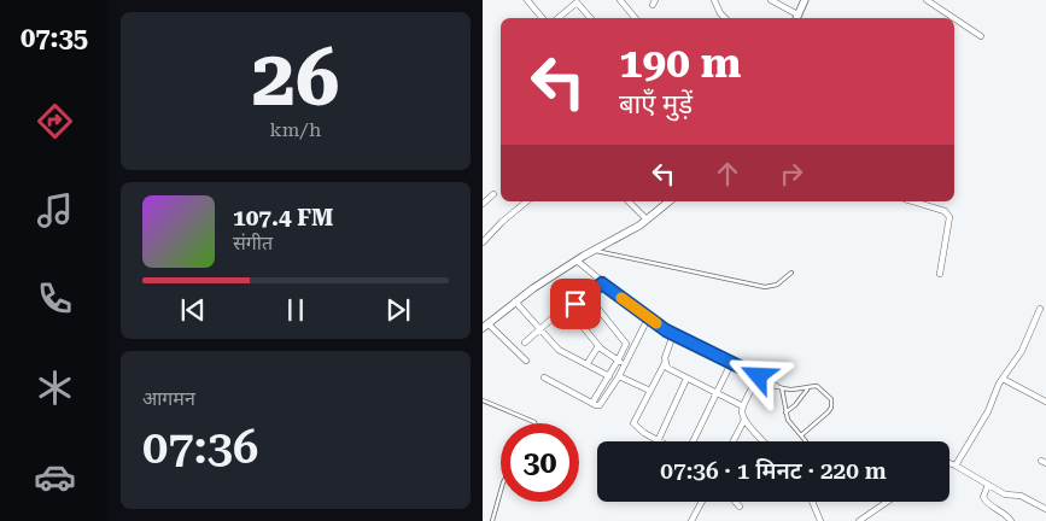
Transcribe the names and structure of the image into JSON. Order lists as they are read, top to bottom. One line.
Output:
{"page":{"tabs":"07:35","tile":[["26","km/h"],["आगमन","07:36"]],"turn":["190 m","बाएँ मुड़ें"],"song":["107.4 FM","संगीत"],"limit":"30","trip":"07:36 · 1 मिनट · 220 m"}}
